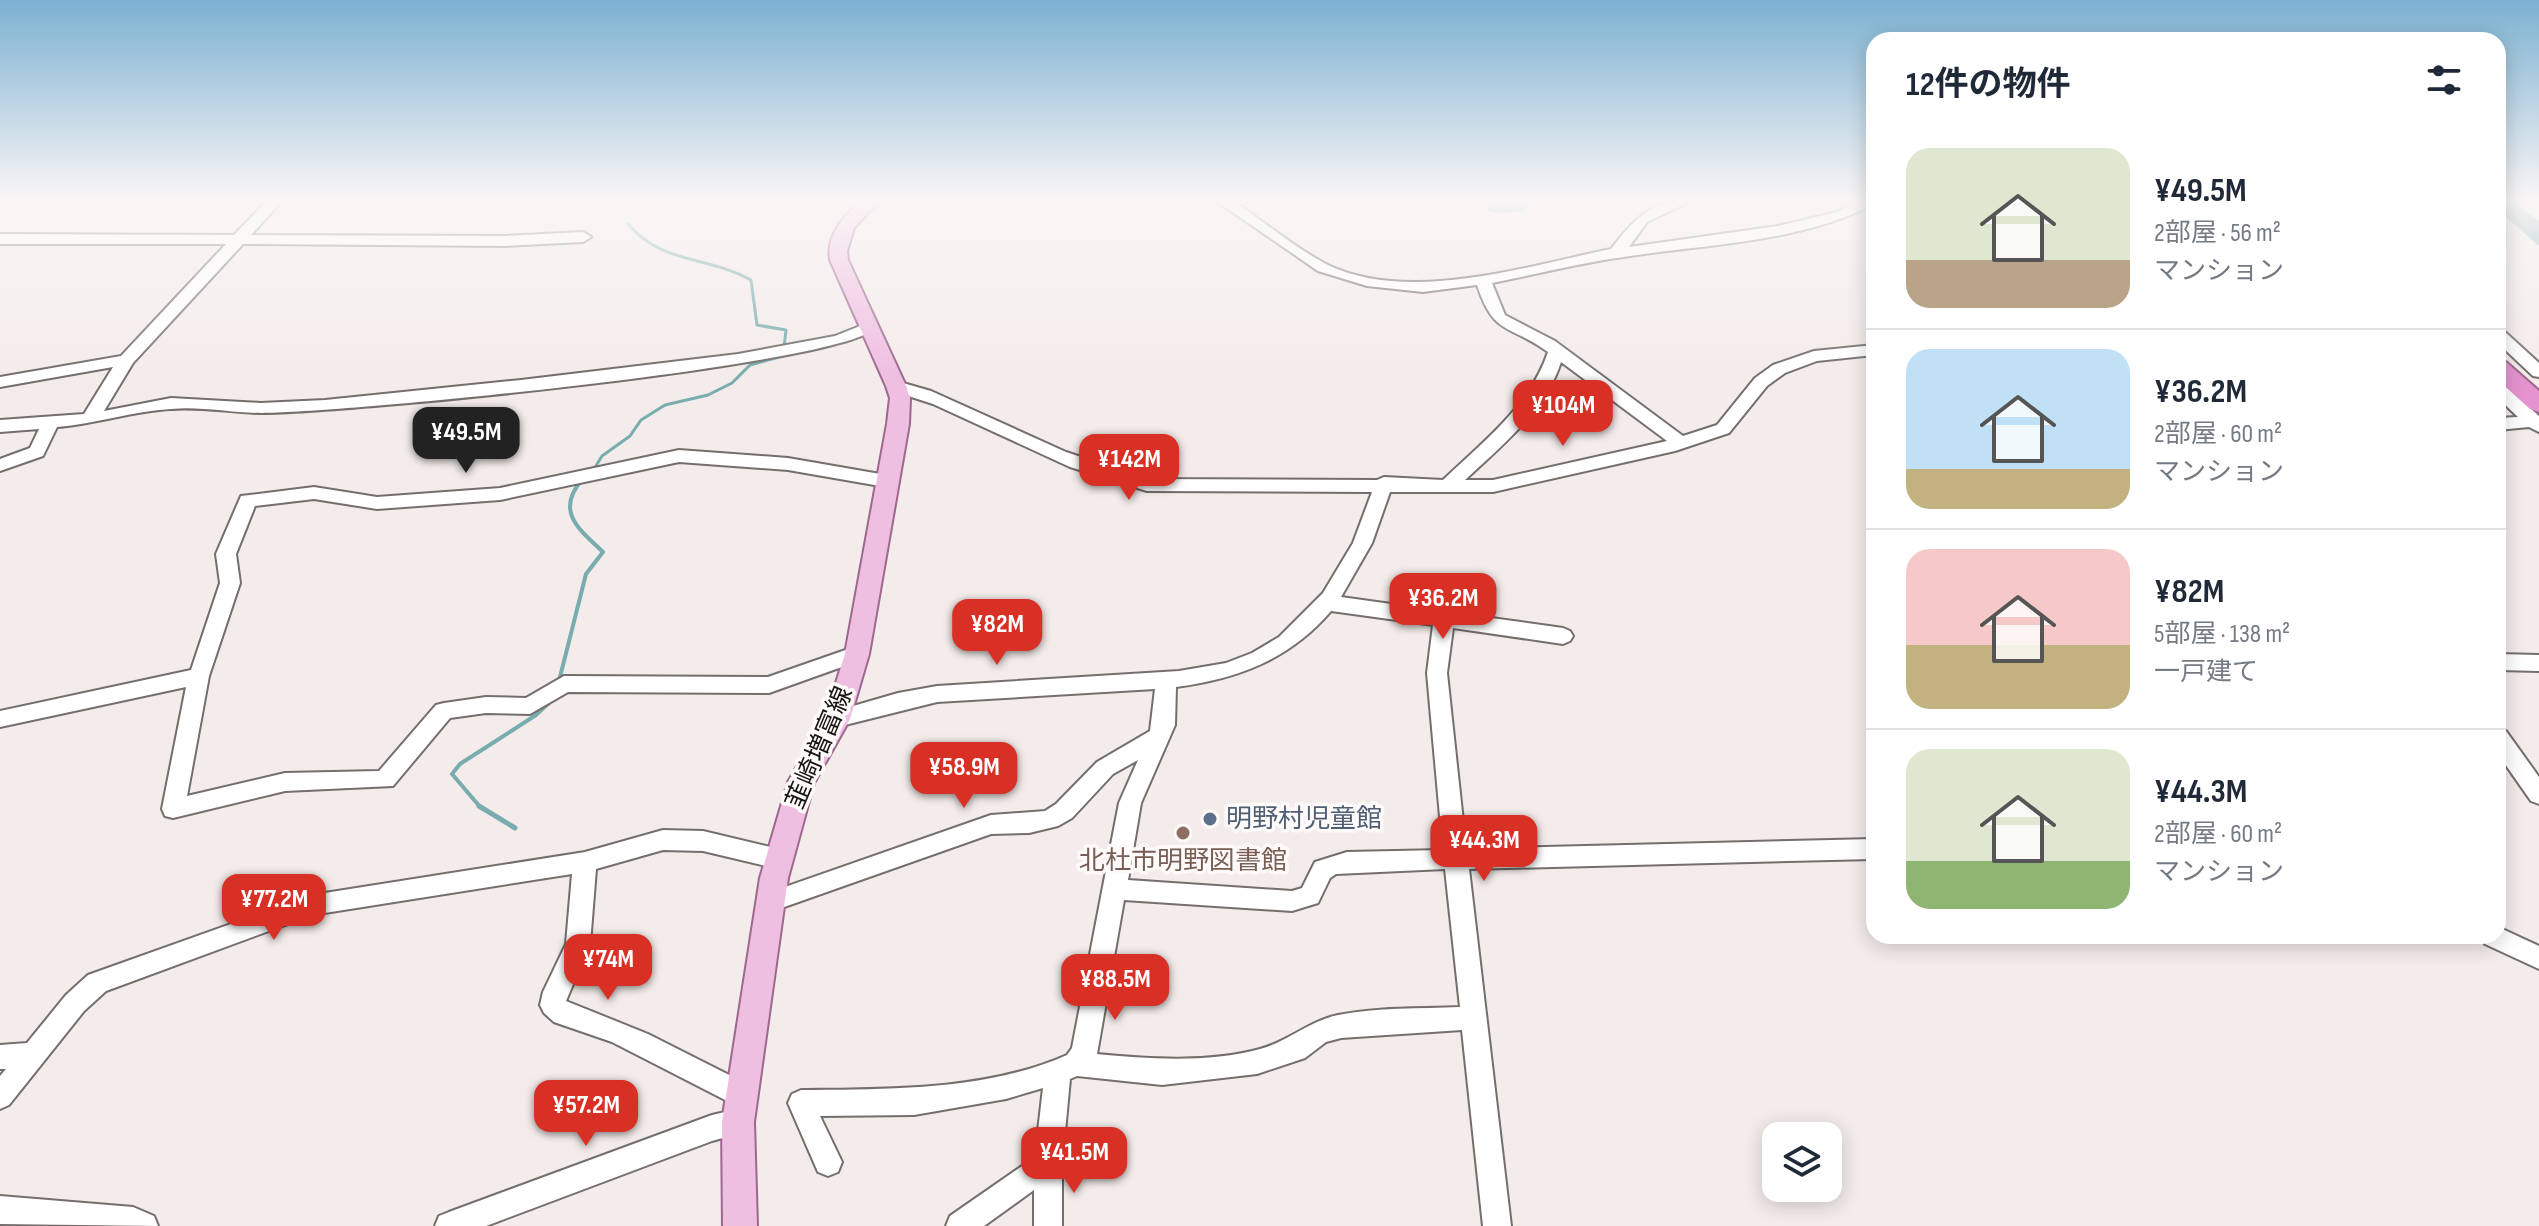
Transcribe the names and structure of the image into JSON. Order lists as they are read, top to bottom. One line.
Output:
{"streets":{"main road":["韮崎増富線"]},"places":["明野村児童館","北杜市明野図書館"],"page":{"heading":"12件の物件","list":[{"name":"¥49.5M","note":"2部屋 · 56 m² · マンション"},{"name":"¥36.2M","note":"2部屋 · 60 m² · マンション"},{"name":"¥82M","note":"5部屋 · 138 m² · 一戸建て"},{"name":"¥44.3M","note":"2部屋 · 60 m² · マンション"}],"price":["¥104M","¥49.5M","¥142M","¥36.2M","¥82M","¥58.9M","¥44.3M","¥77.2M","¥74M","¥88.5M","¥57.2M","¥41.5M"]}}
